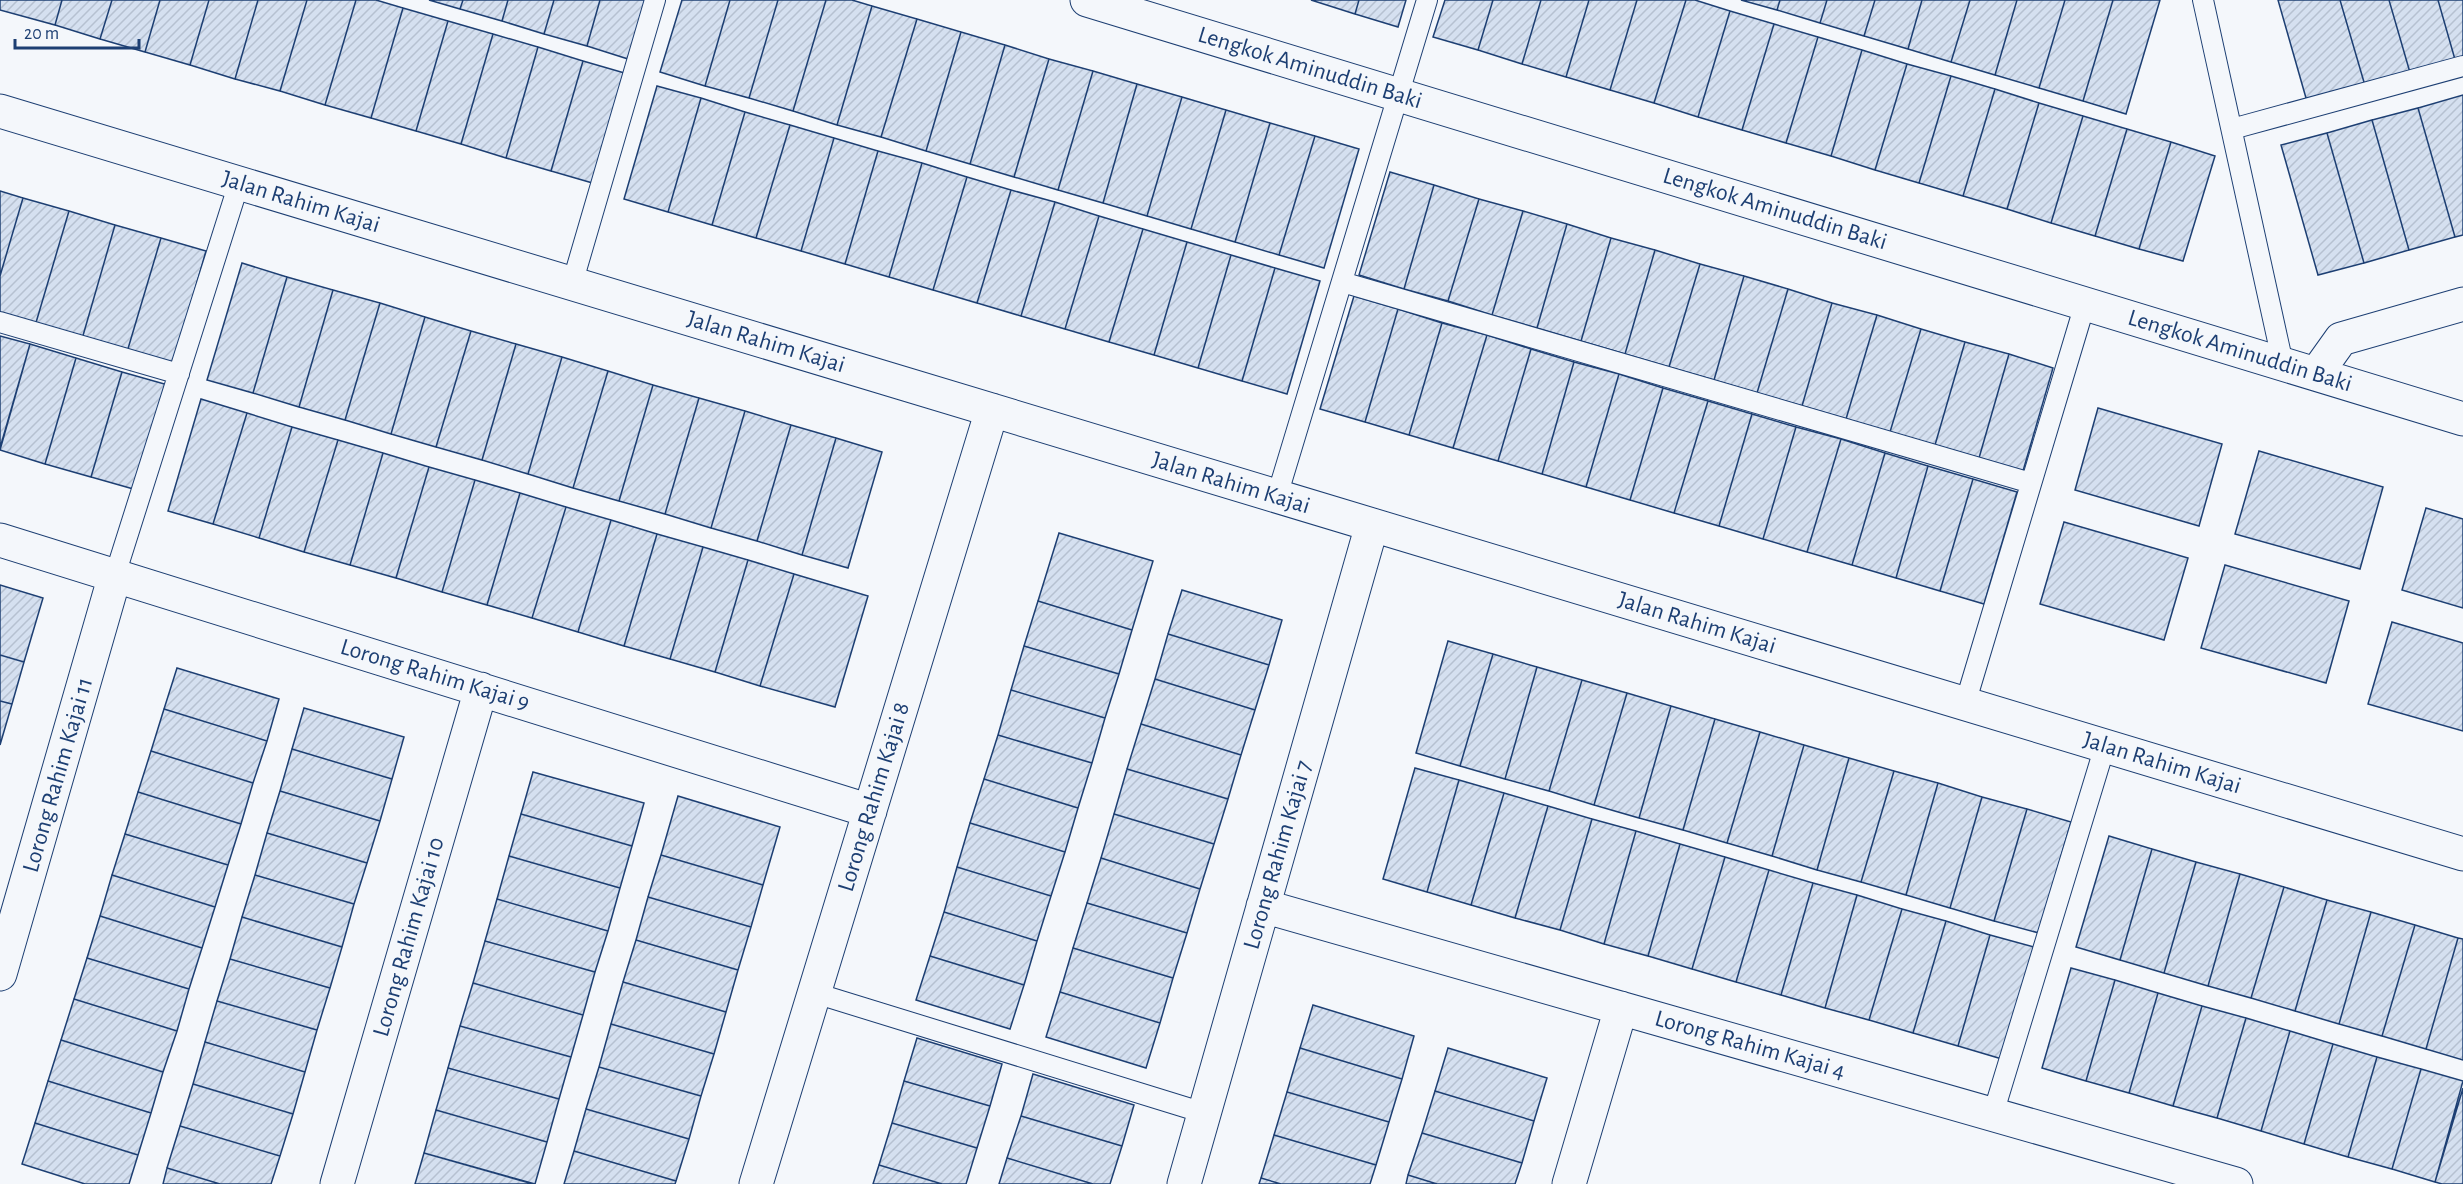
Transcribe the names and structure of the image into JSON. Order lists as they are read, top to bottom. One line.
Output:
{"streets":{"street":["Lengkok Aminuddin Baki","Jalan Rahim Kajai","Lorong Rahim Kajai 9","Lorong Rahim Kajai 11","Lorong Rahim Kajai 8","Lorong Rahim Kajai 7","Lorong Rahim Kajai 10","Lorong Rahim Kajai 4"]},"crossings":[["Jalan Rahim Kajai","Lorong Rahim Kajai 8"],["Jalan Rahim Kajai","Lorong Rahim Kajai 7"],["Lorong Rahim Kajai 9","Lorong Rahim Kajai 11"],["Lorong Rahim Kajai 9","Lorong Rahim Kajai 8"],["Lorong Rahim Kajai 9","Lorong Rahim Kajai 10"],["Lorong Rahim Kajai 7","Lorong Rahim Kajai 4"]],"scale_bar":"20 m"}
